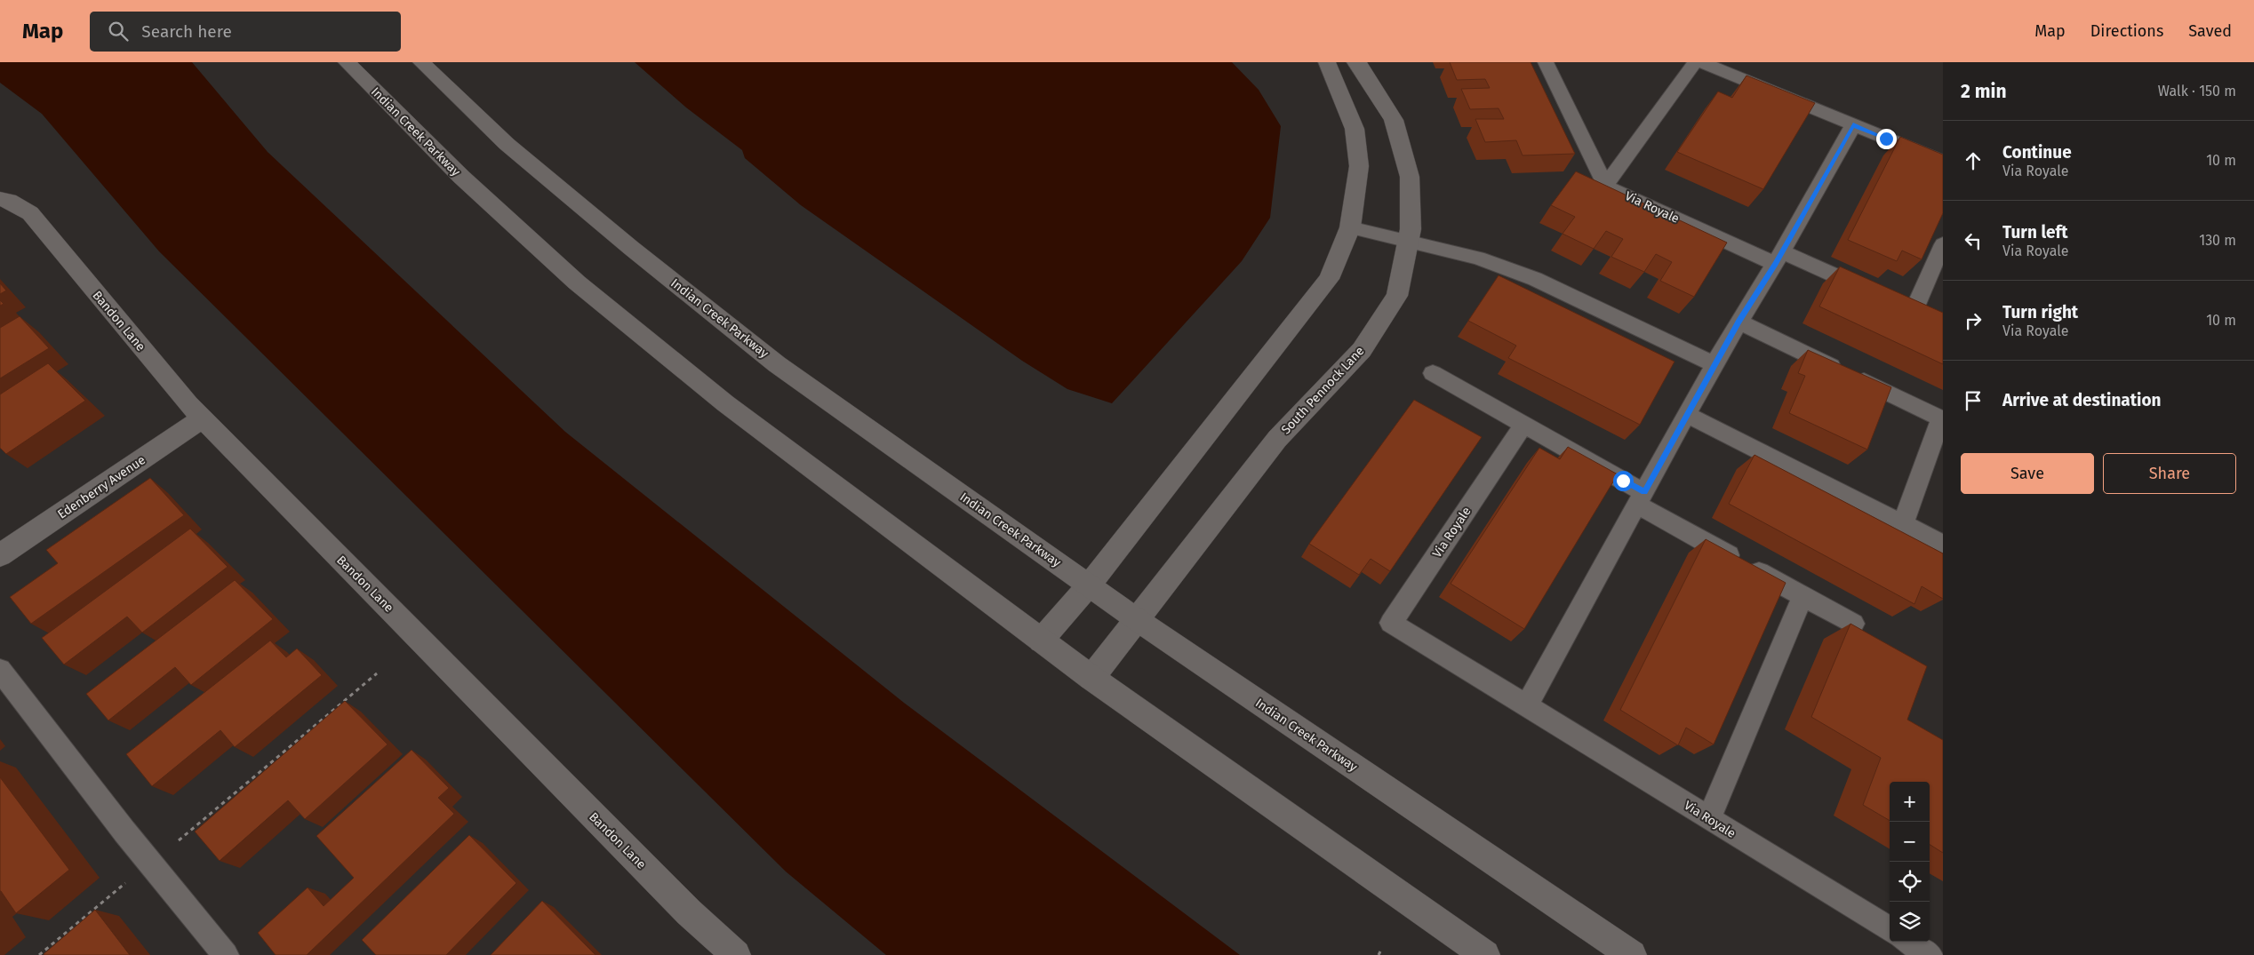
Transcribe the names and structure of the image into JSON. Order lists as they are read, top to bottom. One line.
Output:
{"streets":{"street":["Indian Creek Parkway","Bandon Lane","South Pennock Lane","Edenberry Avenue"],"lane":["Via Royale"]},"crossings":[["Indian Creek Parkway","South Pennock Lane"],["Bandon Lane","Edenberry Avenue"]],"page":{"header":"Map","search":"Search here","nav":["Map","Directions","Saved"],"heading":["2 min","Walk · 150 m"],"list":[["Continue","Via Royale","10 m"],["Turn left","Via Royale","130 m"],["Turn right","Via Royale","10 m"],"Arrive at destination"],"buttons":["Save","Share"],"map_buttons":["+","−"]}}
